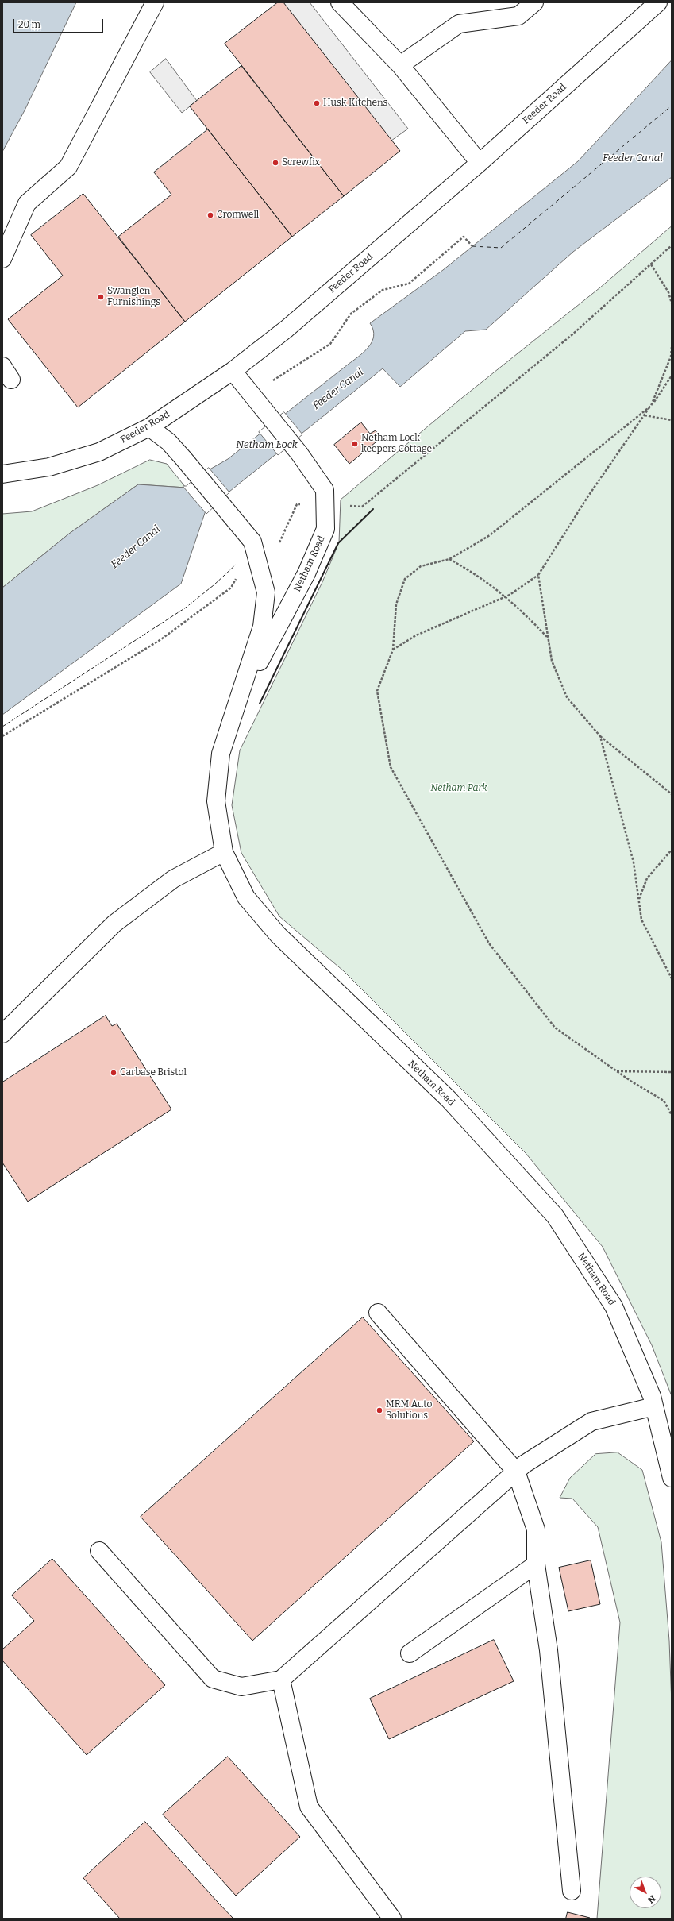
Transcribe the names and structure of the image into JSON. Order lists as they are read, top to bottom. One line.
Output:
{"streets":{"street":["Feeder Road","Netham Road"]},"crossings":[["Feeder Road","Netham Road"]],"water":["Feeder Canal","Netham Lock"],"parks":["Netham Park"],"places":["Husk Kitchens","Screwfix","Cromwell","Swanglen Furnishings","Netham Lock keepers Cottage","Carbase Bristol","MRM Auto Solutions"],"scale_bar":"20 m","north":"bottom right"}
